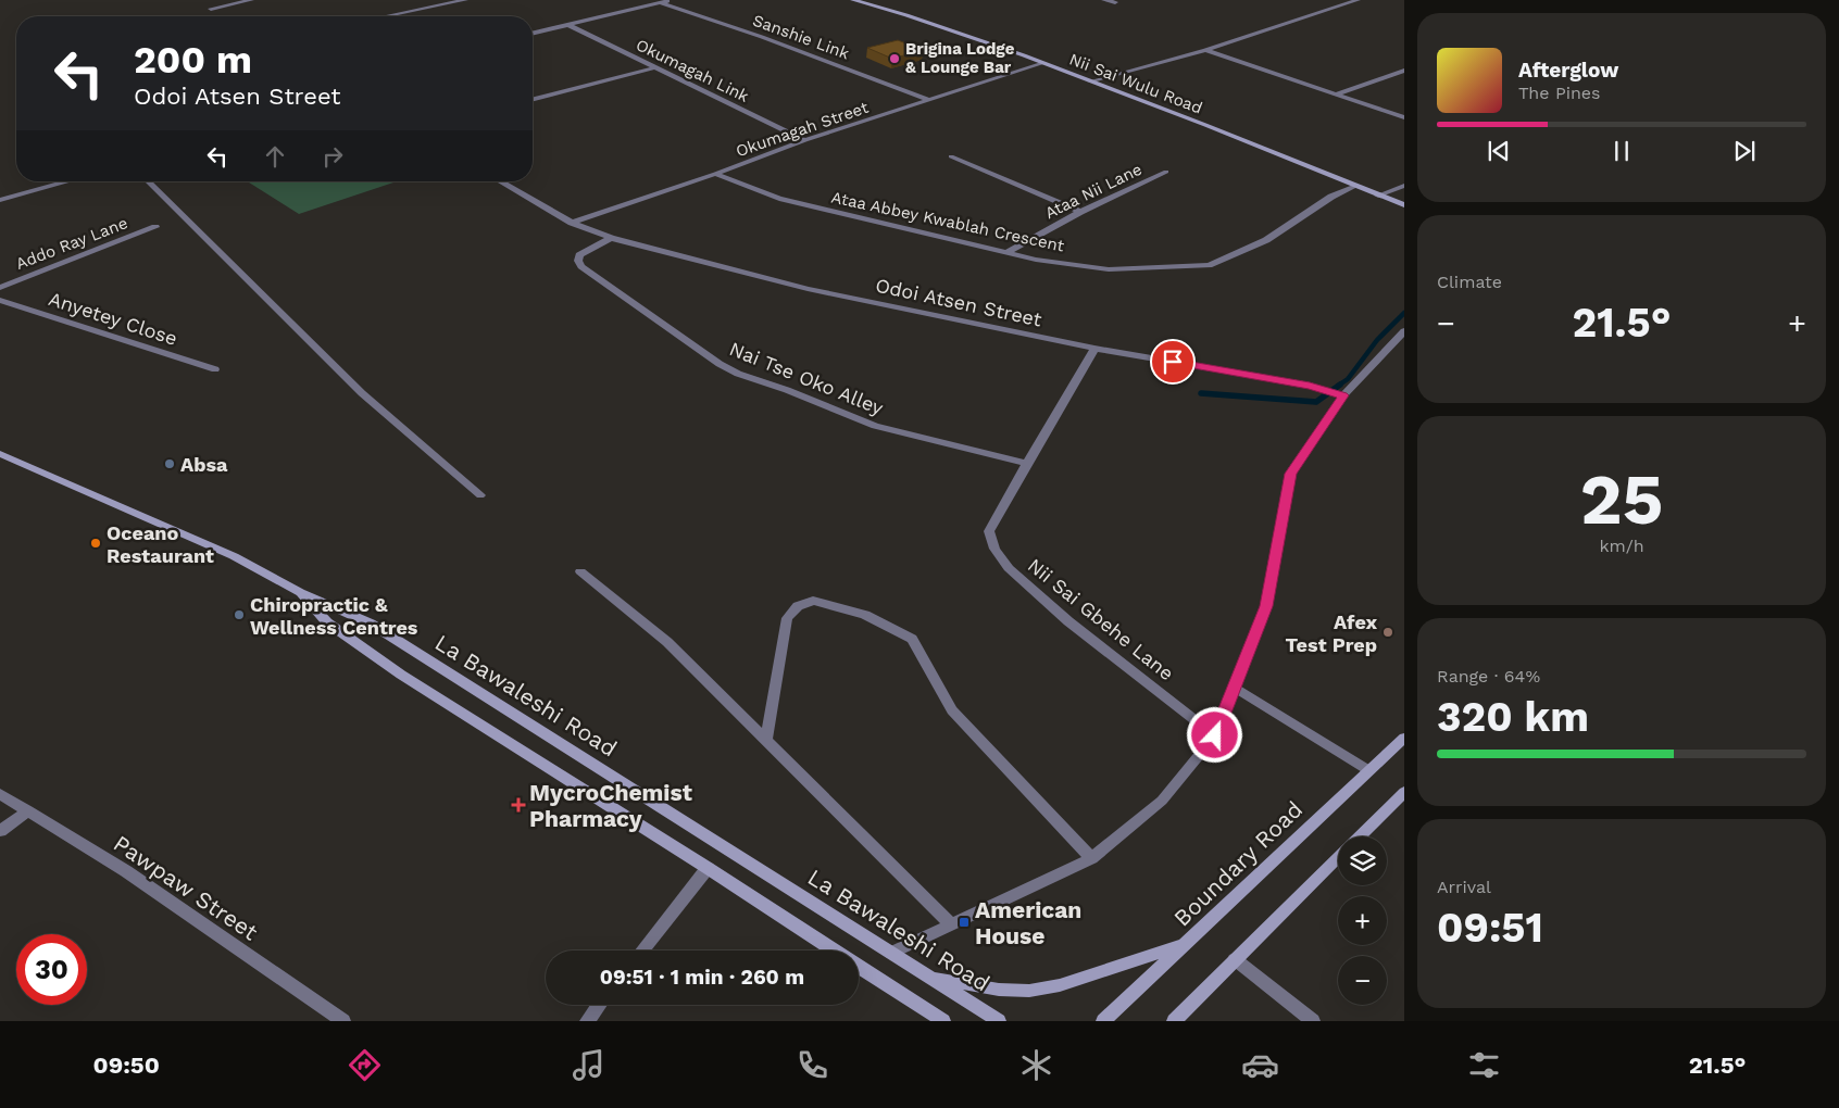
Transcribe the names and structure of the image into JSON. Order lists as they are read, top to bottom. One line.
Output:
{"streets":{"main road":["Nii Sai Wulu Road","La Bawaleshi Road","Boundary Road"],"street":["Sanshie Link","Okumagah Link","Okumagah Street","Ataa Nii Lane","Ataa Abbey Kwablah Crescent","Addo Ray Lane","Odoi Atsen Street","Anyetey Close","Nai Tse Oko Alley","Nii Sai Gbehe Lane","Pawpaw Street"]},"crossings":[["Sanshie Link","Okumagah Street"],["Okumagah Link","Okumagah Street"],["Nii Sai Wulu Road","Okumagah Street"],["Nii Sai Wulu Road","Ataa Abbey Kwablah Crescent"],["Okumagah Street","Ataa Abbey Kwablah Crescent"],["Okumagah Street","Odoi Atsen Street"],["Ataa Nii Lane","Ataa Abbey Kwablah Crescent"],["Odoi Atsen Street","Nai Tse Oko Alley"],["Odoi Atsen Street","Nii Sai Gbehe Lane"],["Nai Tse Oko Alley","Nii Sai Gbehe Lane"]],"places":{"other":["Brigina Lodge & Lounge Bar","Absa","Oceano Restaurant","Chiropractic & Wellness Centres","Afex Test Prep"],"health":["MycroChemist Pharmacy"],"transit":["American House"]},"page":{"turn":["200 m","Odoi Atsen Street"],"song":["Afterglow","The Pines"],"tile":["Climate",["25","km/h"],["Range · 64%","320 km"],["Arrival","09:51"]],"heat":["−","21.5°","+"],"map_buttons":["+","−"],"limit":"30","trip":"09:51 · 1 min · 260 m","tabs":["09:50","21.5°"]}}
